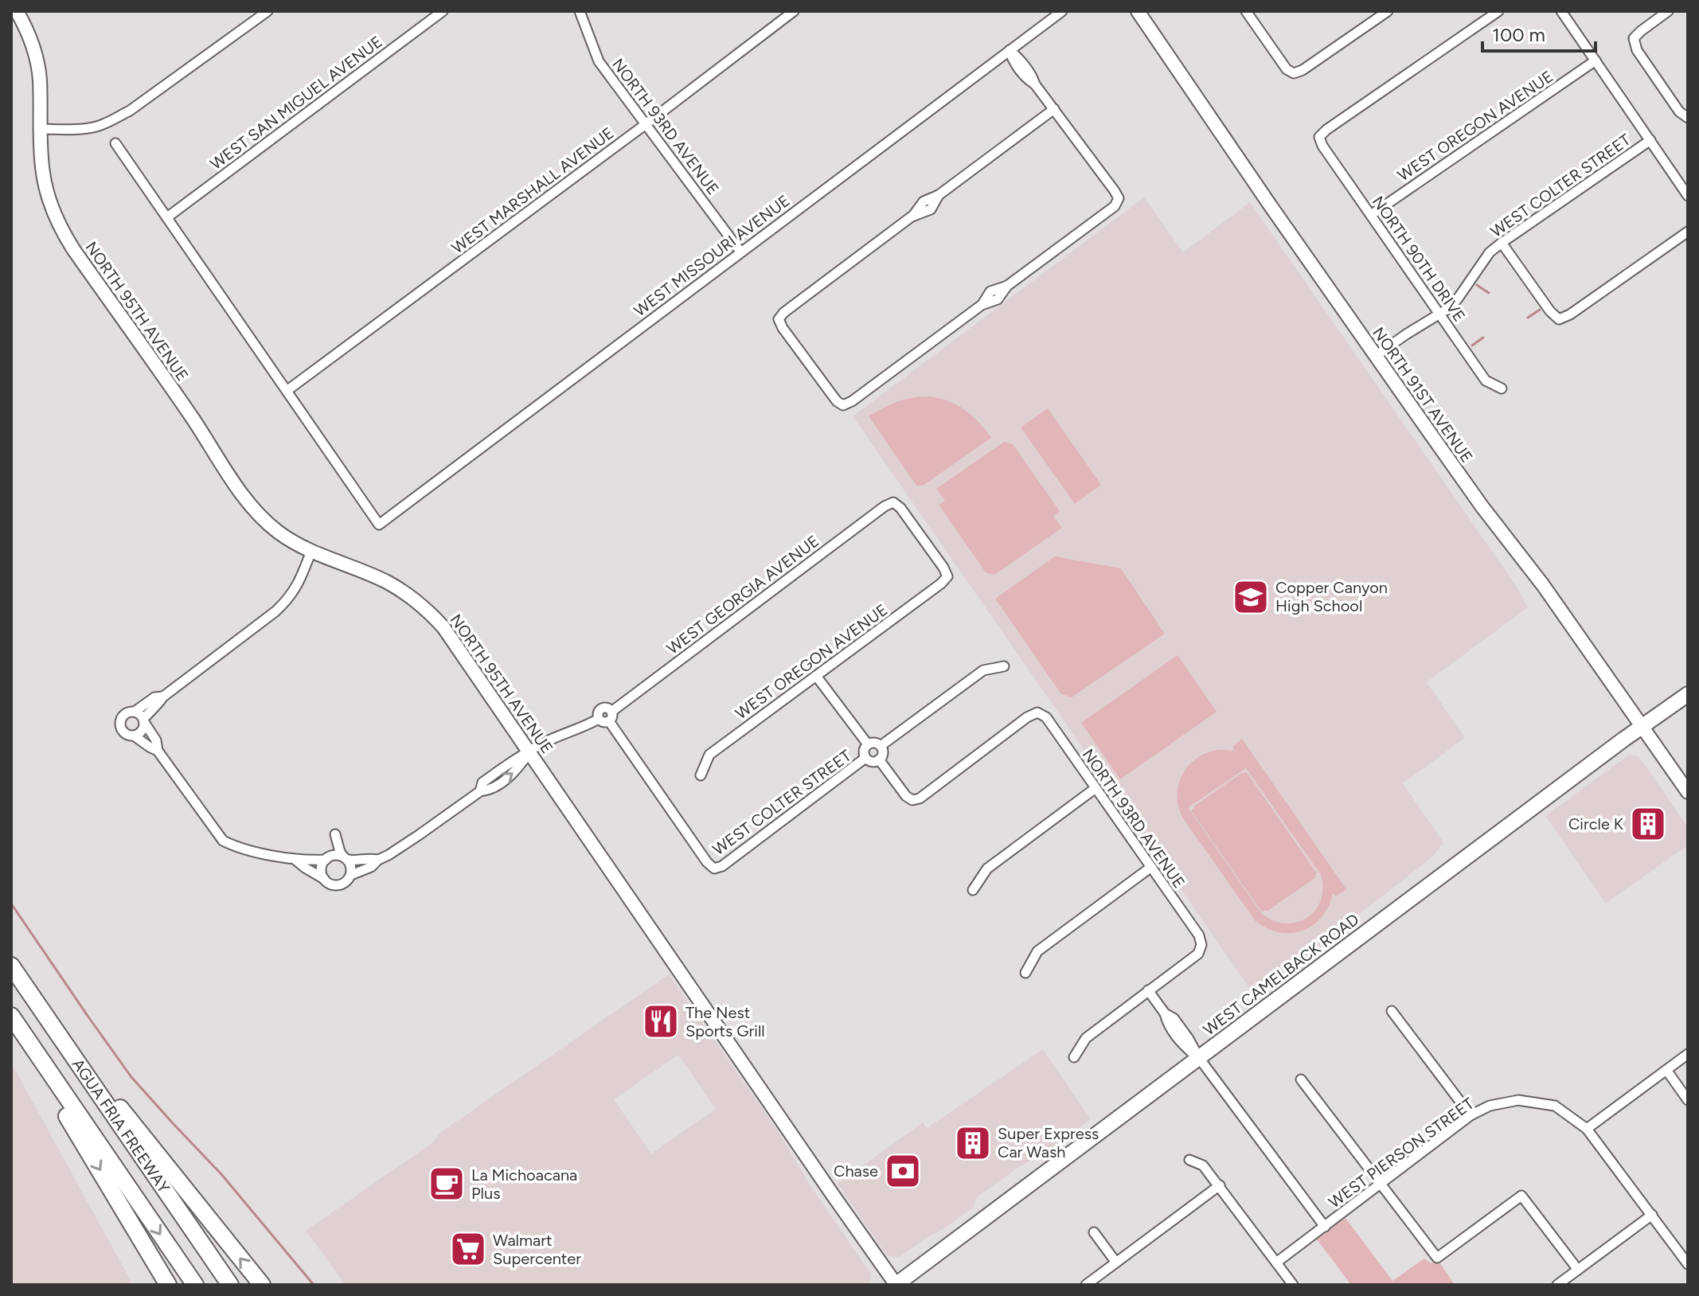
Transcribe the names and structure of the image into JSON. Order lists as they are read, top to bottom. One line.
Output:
{"streets":{"highway":["AGUA FRIA FREEWAY"],"main road":["WEST CAMELBACK ROAD"],"street":["WEST SAN MIGUEL AVENUE","WEST OREGON AVENUE","NORTH 93RD AVENUE","WEST COLTER STREET","WEST MARSHALL AVENUE","WEST MISSOURI AVENUE","NORTH 90TH DRIVE","NORTH 95TH AVENUE","NORTH 91ST AVENUE","WEST GEORGIA AVENUE","WEST PIERSON STREET"]},"crossings":[["WEST OREGON AVENUE","NORTH 90TH DRIVE"],["WEST OREGON AVENUE","WEST GEORGIA AVENUE"],["NORTH 93RD AVENUE","WEST COLTER STREET"],["NORTH 93RD AVENUE","WEST MARSHALL AVENUE"],["NORTH 93RD AVENUE","WEST MISSOURI AVENUE"],["WEST COLTER STREET","NORTH 90TH DRIVE"],["WEST COLTER STREET","NORTH 91ST AVENUE"],["WEST COLTER STREET","WEST GEORGIA AVENUE"],["WEST MARSHALL AVENUE","WEST MISSOURI AVENUE"],["NORTH 95TH AVENUE","WEST GEORGIA AVENUE"],["NORTH 95TH AVENUE","WEST CAMELBACK ROAD"],["NORTH 91ST AVENUE","WEST CAMELBACK ROAD"]],"places":{"school or university":["Copper Canyon High School"],"building":["Circle K","Super Express Car Wash"],"restaurant":["The Nest Sports Grill"],"bank":["Chase"],"cafe":["La Michoacana Plus"],"supermarket":["Walmart Supercenter"]},"scale_bar":"100 m"}
